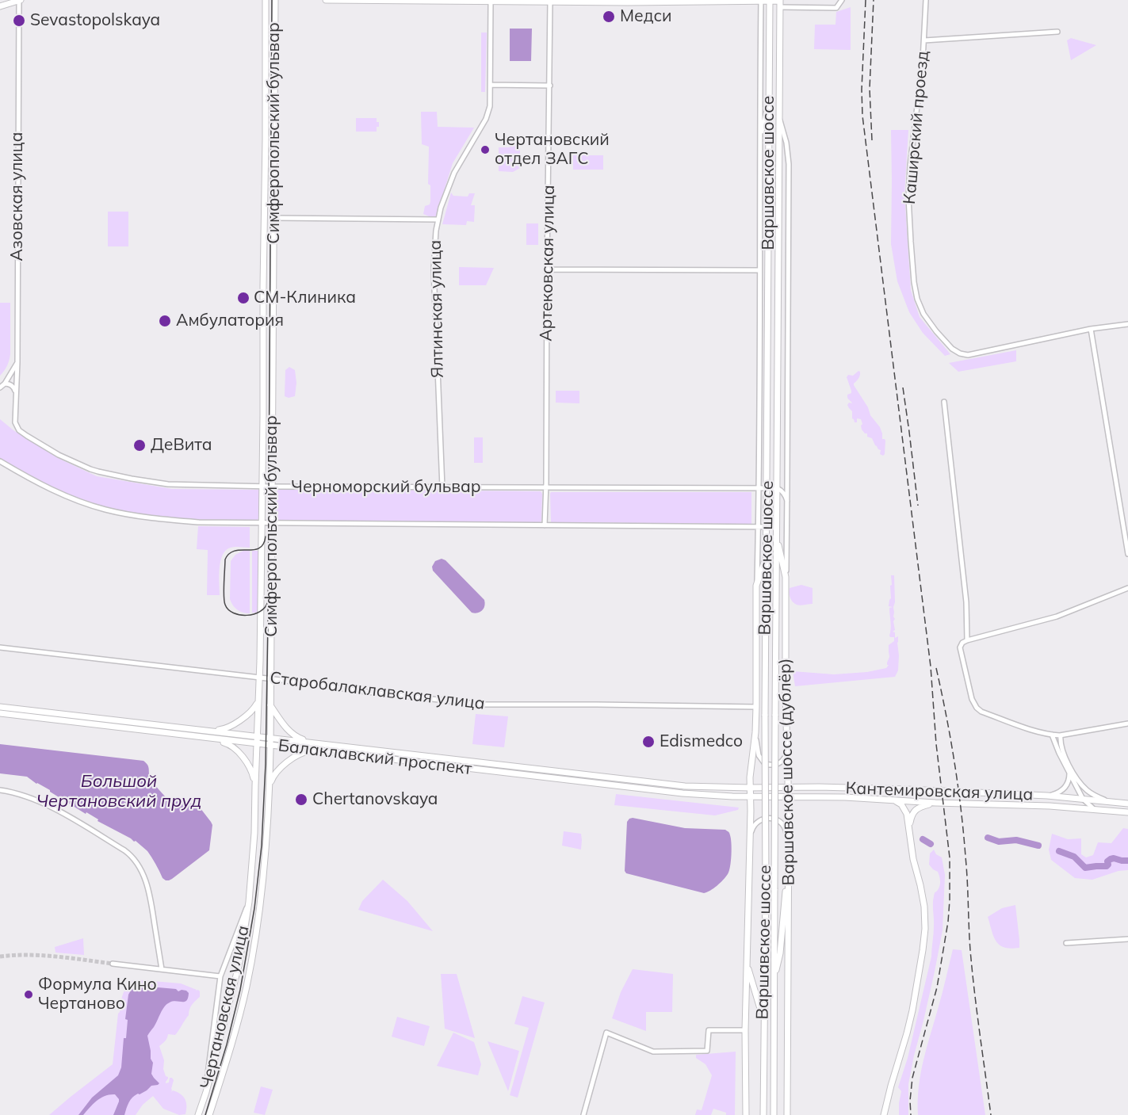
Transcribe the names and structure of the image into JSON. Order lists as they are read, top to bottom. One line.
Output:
{"streets":{"main road":["Симферопольский бульвар","Варшавское шоссе","Балаклавский проспект","Варшавское шоссе (дублёр)","Кантемировская улица","Чертановская улица"],"street":["Каширский проезд","Азовская улица","Артековская улица","Ялтинская улица","Черноморский бульвар","Старобалаклавская улица"]},"crossings":[["Симферопольский бульвар","Черноморский бульвар"],["Симферопольский бульвар","Старобалаклавская улица"],["Симферопольский бульвар","Балаклавский проспект"],["Симферопольский бульвар","Чертановская улица"],["Варшавское шоссе","Черноморский бульвар"],["Варшавское шоссе","Варшавское шоссе (дублёр)"],["Азовская улица","Черноморский бульвар"],["Артековская улица","Черноморский бульвар"],["Ялтинская улица","Черноморский бульвар"],["Черноморский бульвар","Варшавское шоссе (дублёр)"],["Старобалаклавская улица","Варшавское шоссе (дублёр)"],["Балаклавский проспект","Варшавское шоссе (дублёр)"],["Балаклавский проспект","Кантемировская улица"],["Варшавское шоссе (дублёр)","Кантемировская улица"]],"water":["Большой Чертановский пруд"],"places":["Медси","Sevastopolskaya","Чертановский отдел ЗАГС","СМ-Клиника","Амбулатория","ДеВита","Edismedco","Chertanovskaya","Формула Кино Чертаново"]}
